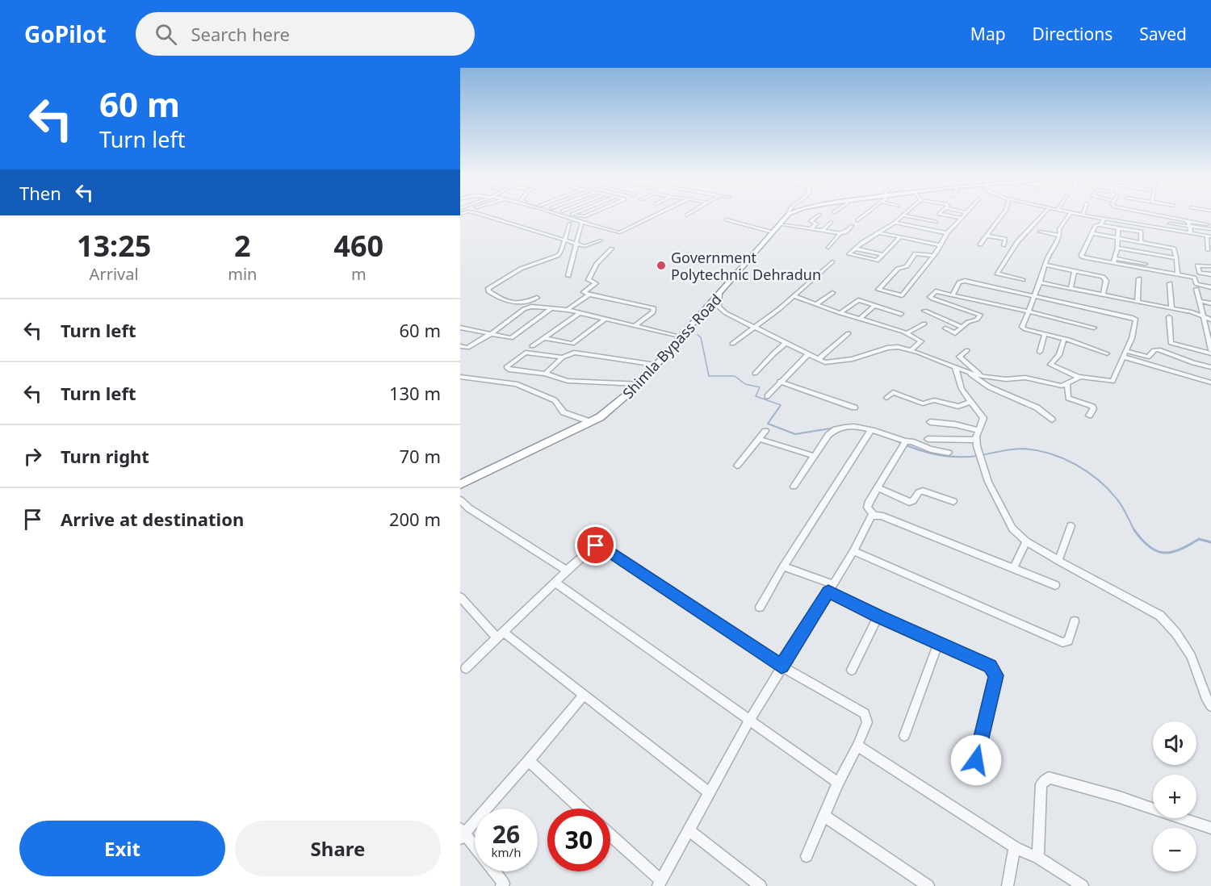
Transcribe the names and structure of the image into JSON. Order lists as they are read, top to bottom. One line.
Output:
{"streets":{"highway":["Shimla Bypass Road"]},"places":["Government Polytechnic Dehradun"],"page":{"header":"GoPilot","search":"Search here","nav":["Map","Directions","Saved"],"turn":["60 m","Turn left"],"then":"Then","eta":["13:25","Arrival","2","min","460","m"],"list":[{"name":"Turn left","value":"60 m"},{"name":"Turn left","value":"130 m"},{"name":"Turn right","value":"70 m"},{"name":"Arrive at destination","value":"200 m"}],"map_buttons":["+","−"],"speed":"26 km/h","limit":"30","buttons":["Exit","Share"]}}
